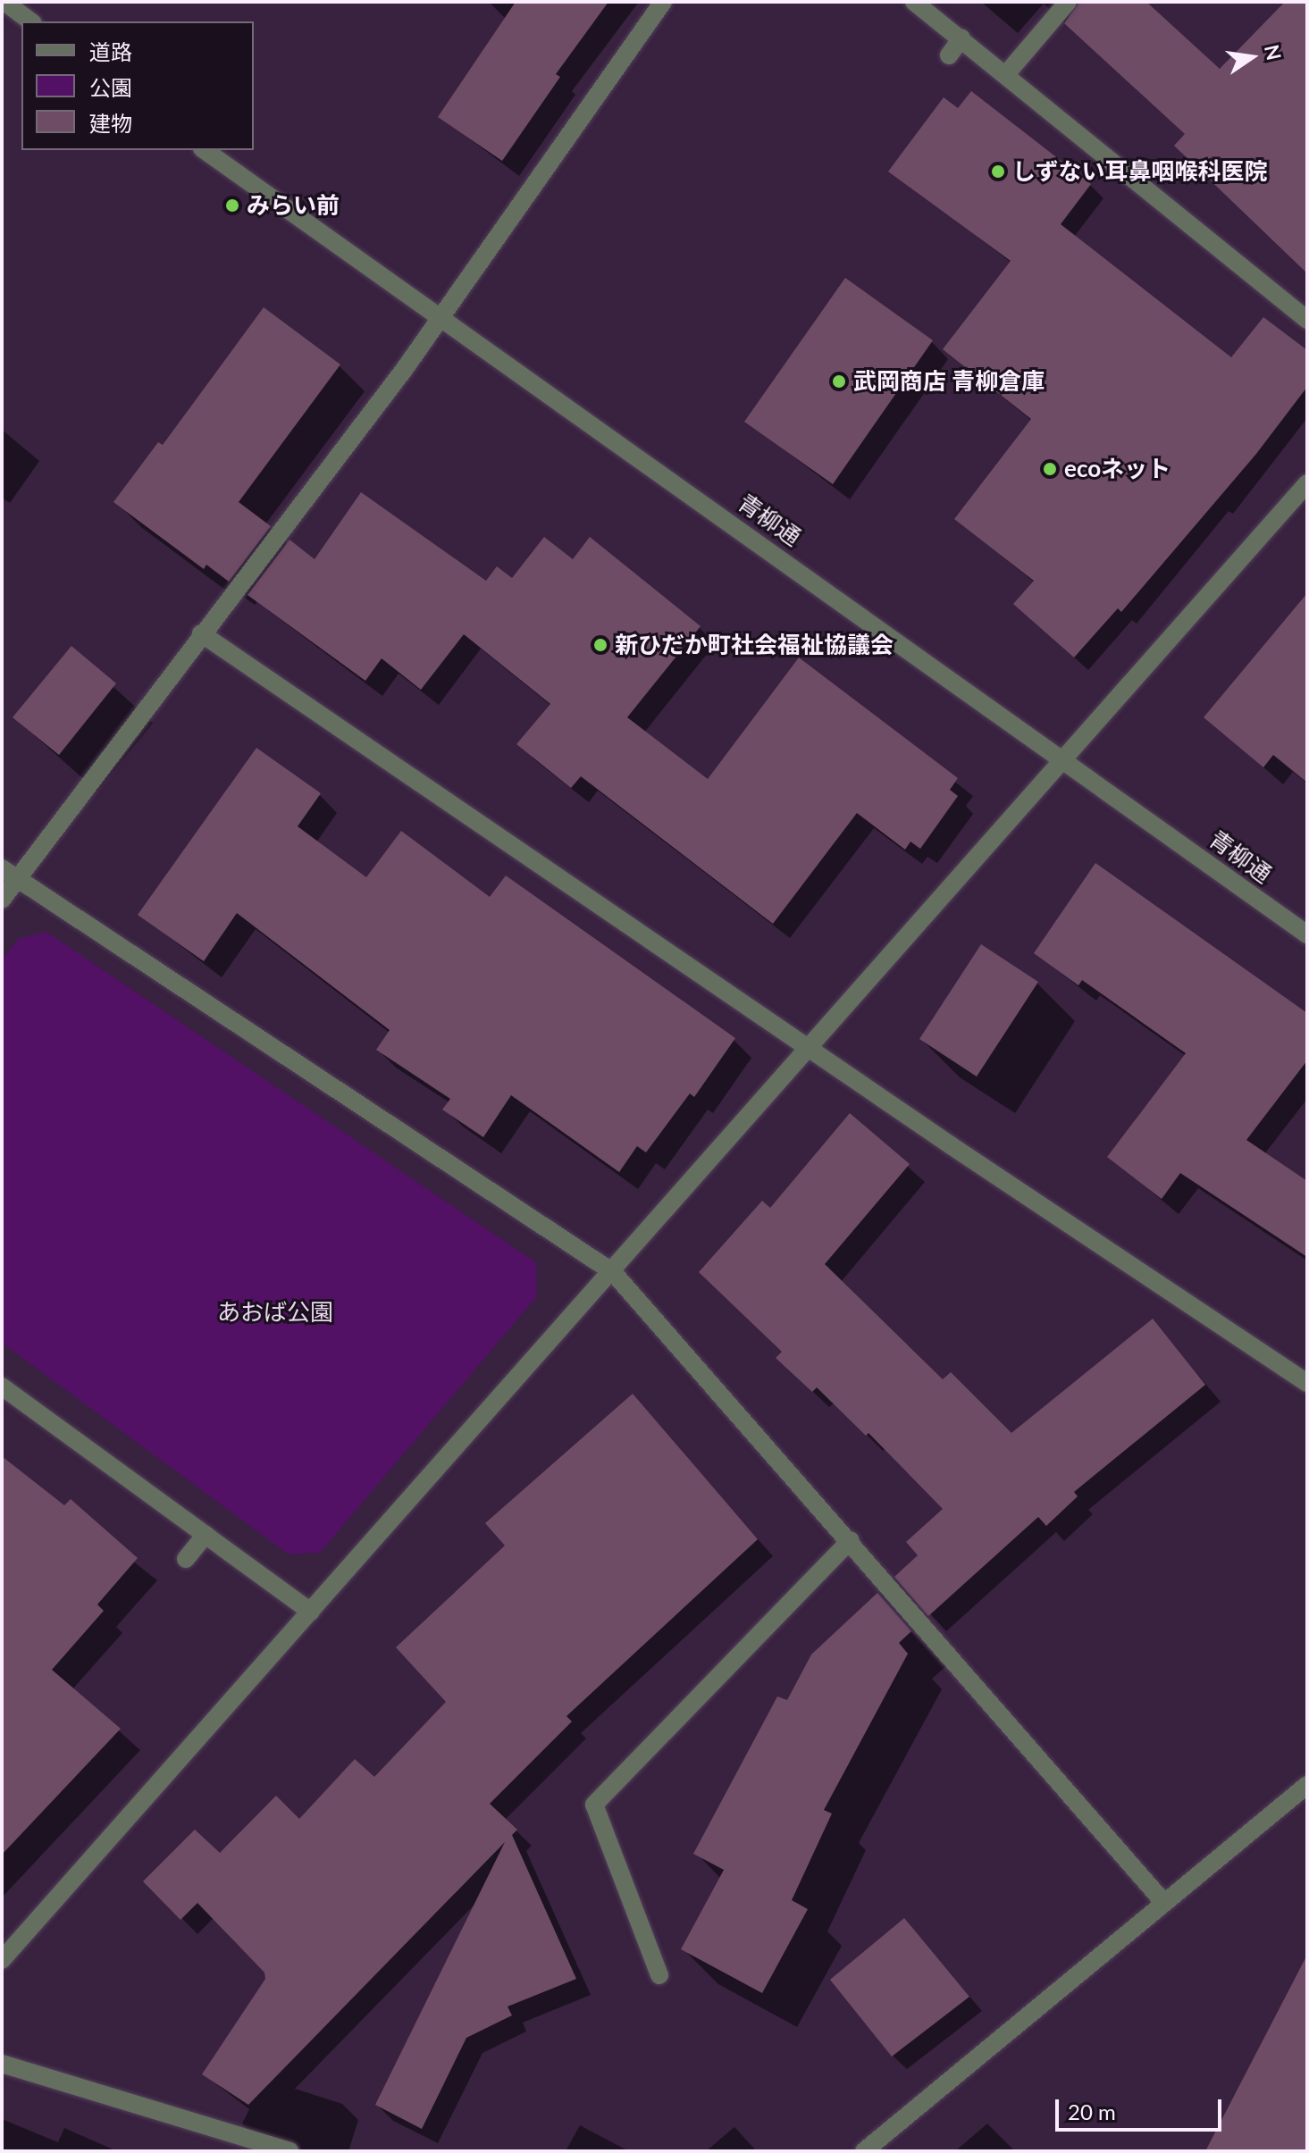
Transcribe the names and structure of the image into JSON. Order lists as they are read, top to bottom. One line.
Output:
{"streets":{"street":["青柳通"]},"parks":["あおば公園"],"places":["しずない耳鼻咽喉科医院","みらい前","武岡商店 青柳倉庫","ecoネット","新ひだか町社会福祉協議会"],"legend":["道路","公園","建物"],"scale_bar":"20 m","north":"right"}
